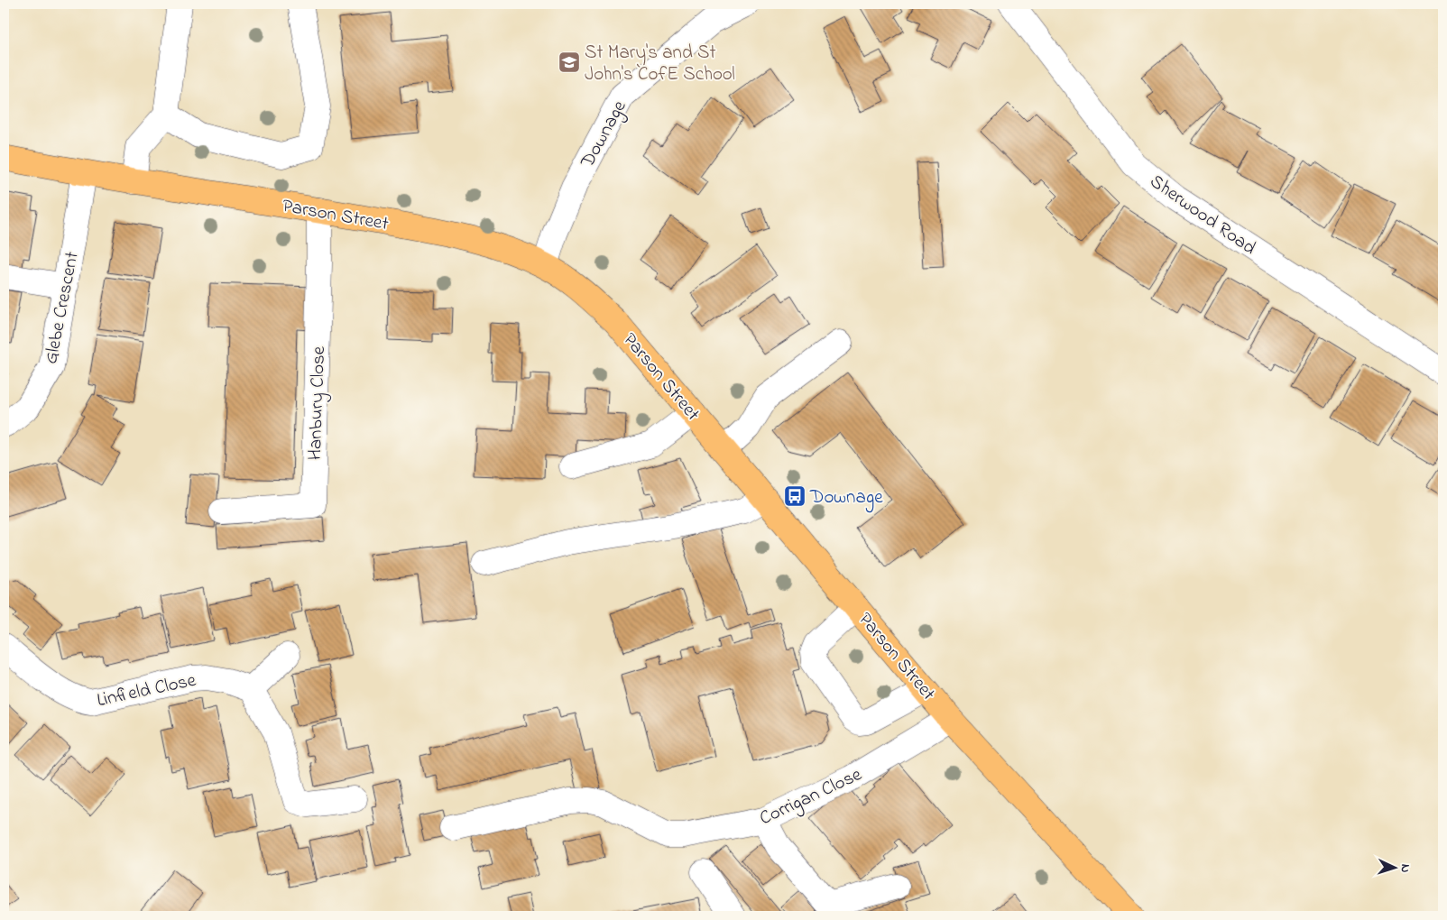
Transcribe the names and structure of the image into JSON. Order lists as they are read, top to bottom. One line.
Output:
{"streets":{"main road":["Parson Street"],"street":["Downage","Sherwood Road","Glebe Crescent","Hanbury Close","Linfield Close","Corrigan Close"]},"crossings":[["Downage","Parson Street"],["Parson Street","Glebe Crescent"],["Parson Street","Hanbury Close"],["Parson Street","Corrigan Close"]],"places":{"school or university":["St Mary's and St John's CofE School"],"bus stop":["Downage"]},"north":"right"}
